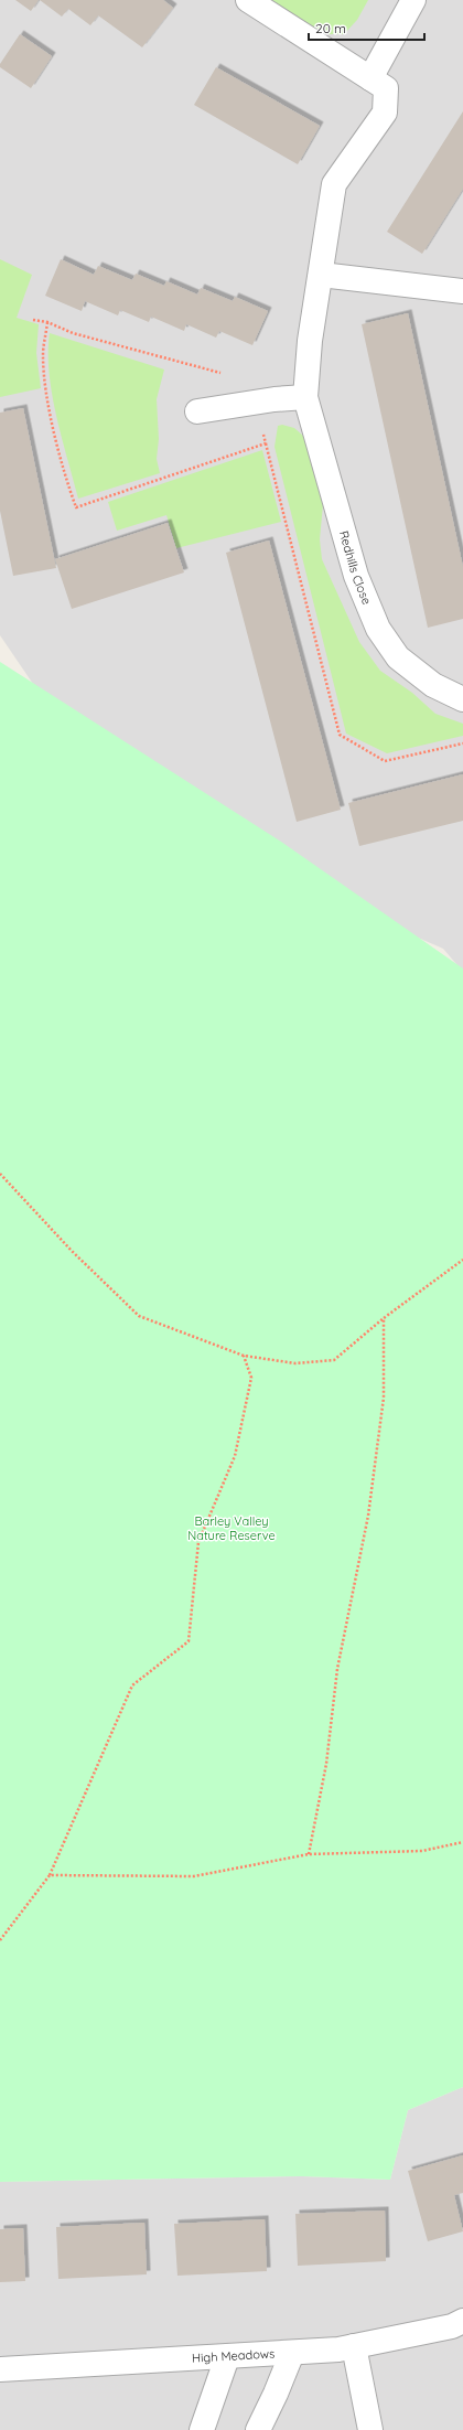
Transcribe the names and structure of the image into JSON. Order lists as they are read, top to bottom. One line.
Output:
{"streets":{"street":["Redhills Close","High Meadows"]},"parks":["Barley Valley Nature Reserve"],"scale_bar":"20 m"}
